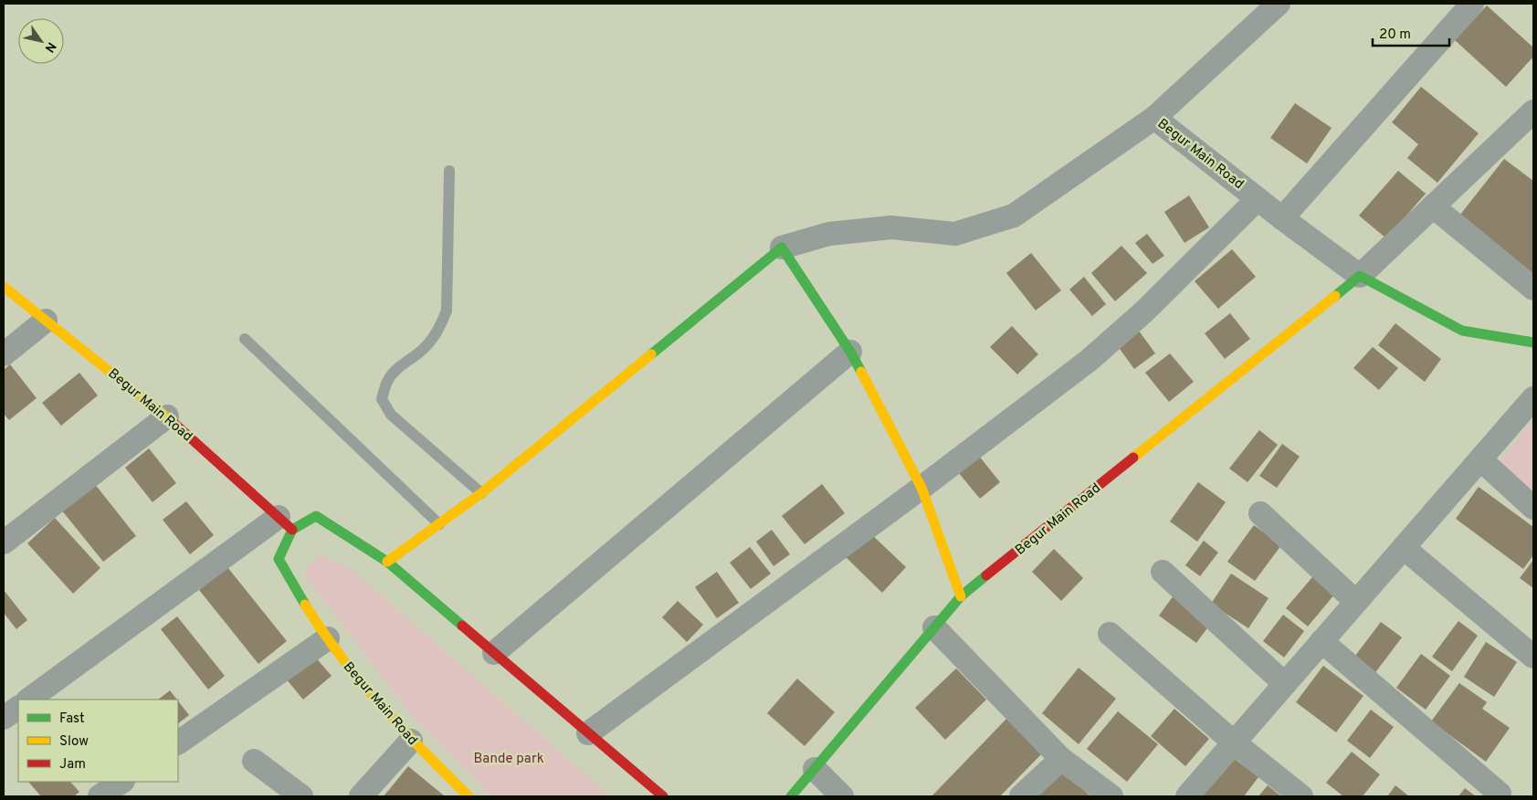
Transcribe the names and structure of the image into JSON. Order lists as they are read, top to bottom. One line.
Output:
{"streets":{"street":["Begur Main Road"]},"parks":["Bande park"],"legend":["Fast","Slow","Jam"],"scale_bar":"20 m","north":"bottom right"}
